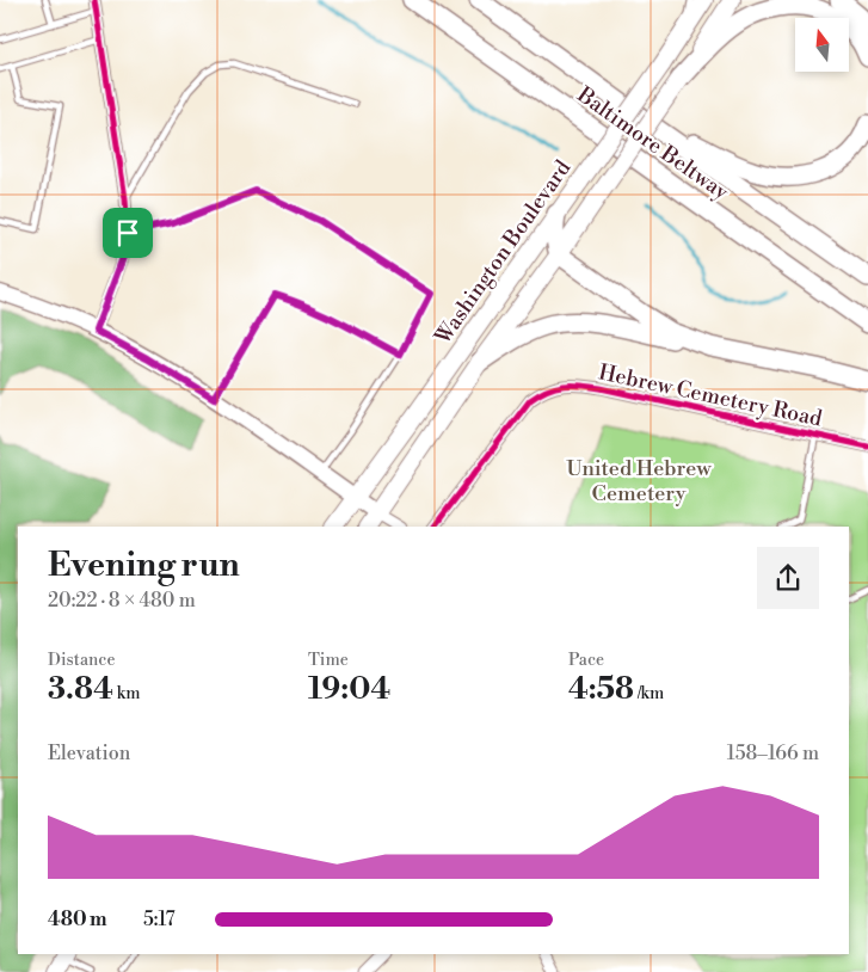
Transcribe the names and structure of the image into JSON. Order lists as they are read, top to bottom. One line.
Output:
{"streets":{"highway":["Baltimore Beltway"],"main road":["Washington Boulevard"],"street":["Hebrew Cemetery Road"]},"parks":["United Hebrew Cemetery"],"north":"top","page":{"heading":["Evening run","20:22 · 8 × 480 m"],"stats":[["Distance","3.84 km"],["Time","19:04"],["Pace","4:58 /km"]],"chart":["Elevation","158–166 m"],"list":[{"name":"480 m","note":"5:17"}]}}
